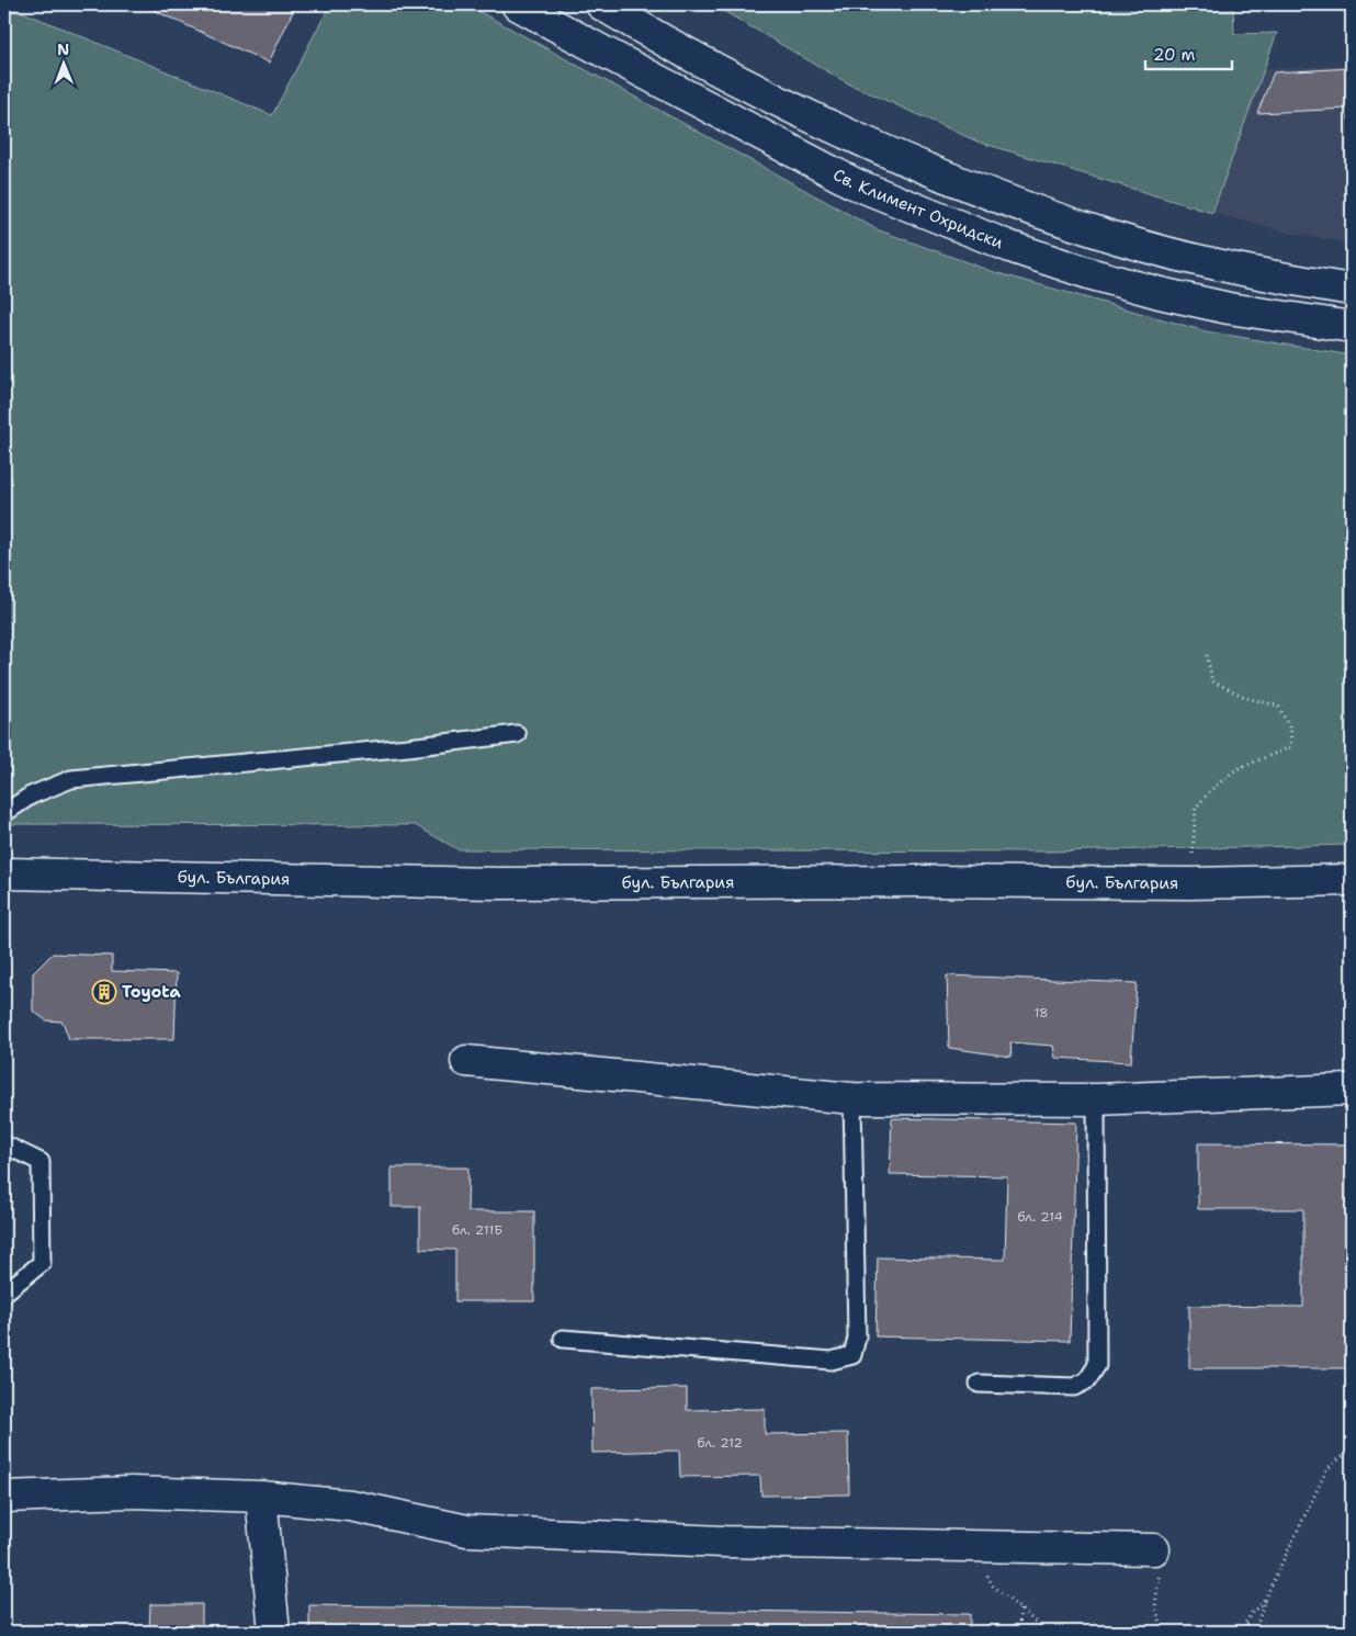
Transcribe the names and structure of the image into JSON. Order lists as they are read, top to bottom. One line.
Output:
{"streets":{"street":["Св. Климент Охридски","бул. България"]},"places":{"building":["Toyota"]},"house_numbers":["18","бл. 214","бл. 211Б","бл. 212"],"scale_bar":"20 m","north":"top"}
